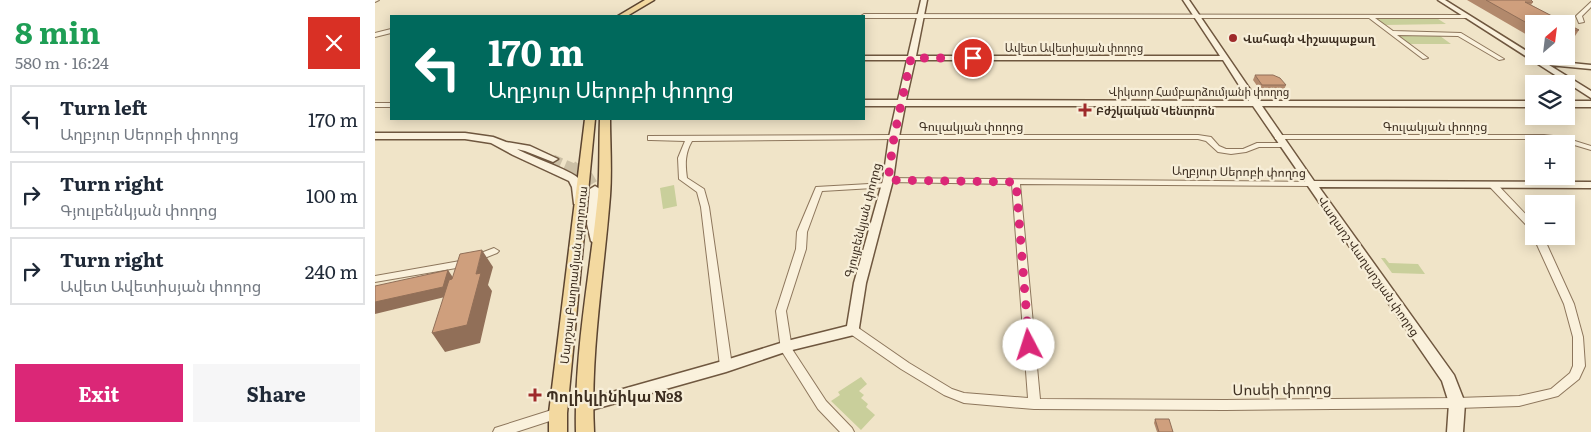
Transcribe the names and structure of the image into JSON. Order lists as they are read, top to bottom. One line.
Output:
{"streets":{"main road":["Մարշալ Բաղրամյան պողոտա"],"street":["Ավետ Ավետիսյան փողոց","Վիկտոր Համբարձումյանի փողոց","Գուլակյան փողոց","Աղբյուր Սերոբի փողոց","Գյուլբենկյան փողոց","Վաղարշ Վաղարշյան փողոց","Սոսեի փողոց"]},"crossings":[["Ավետ Ավետիսյան փողոց","Գյուլբենկյան փողոց"],["Ավետ Ավետիսյան փողոց","Վաղարշ Վաղարշյան փողոց"],["Վիկտոր Համբարձումյանի փողոց","Գյուլբենկյան փողոց"],["Վիկտոր Համբարձումյանի փողոց","Վաղարշ Վաղարշյան փողոց"],["Գուլակյան փողոց","Գյուլբենկյան փողոց"],["Գուլակյան փողոց","Վաղարշ Վաղարշյան փողոց"],["Աղբյուր Սերոբի փողոց","Գյուլբենկյան փողոց"],["Աղբյուր Սերոբի փողոց","Վաղարշ Վաղարշյան փողոց"],["Գյուլբենկյան փողոց","Սոսեի փողոց"],["Վաղարշ Վաղարշյան փողոց","Սոսեի փողոց"]],"places":{"other":["Վահագն Վիշապաքաղ"],"health":["Բժշկական Կենտրոն","Պոլիկլինիկա №8"]},"north":"top right","page":{"heading":["8 min","580 m · 16:24"],"map_buttons":["+","−"],"turn":["170 m","Աղբյուր Սերոբի փողոց"],"list":[{"name":"Turn left","note":"Աղբյուր Սերոբի փողոց","value":"170 m"},{"name":"Turn right","note":"Գյուլբենկյան փողոց","value":"100 m"},{"name":"Turn right","note":"Ավետ Ավետիսյան փողոց","value":"240 m"}],"buttons":["Exit","Share"]}}
